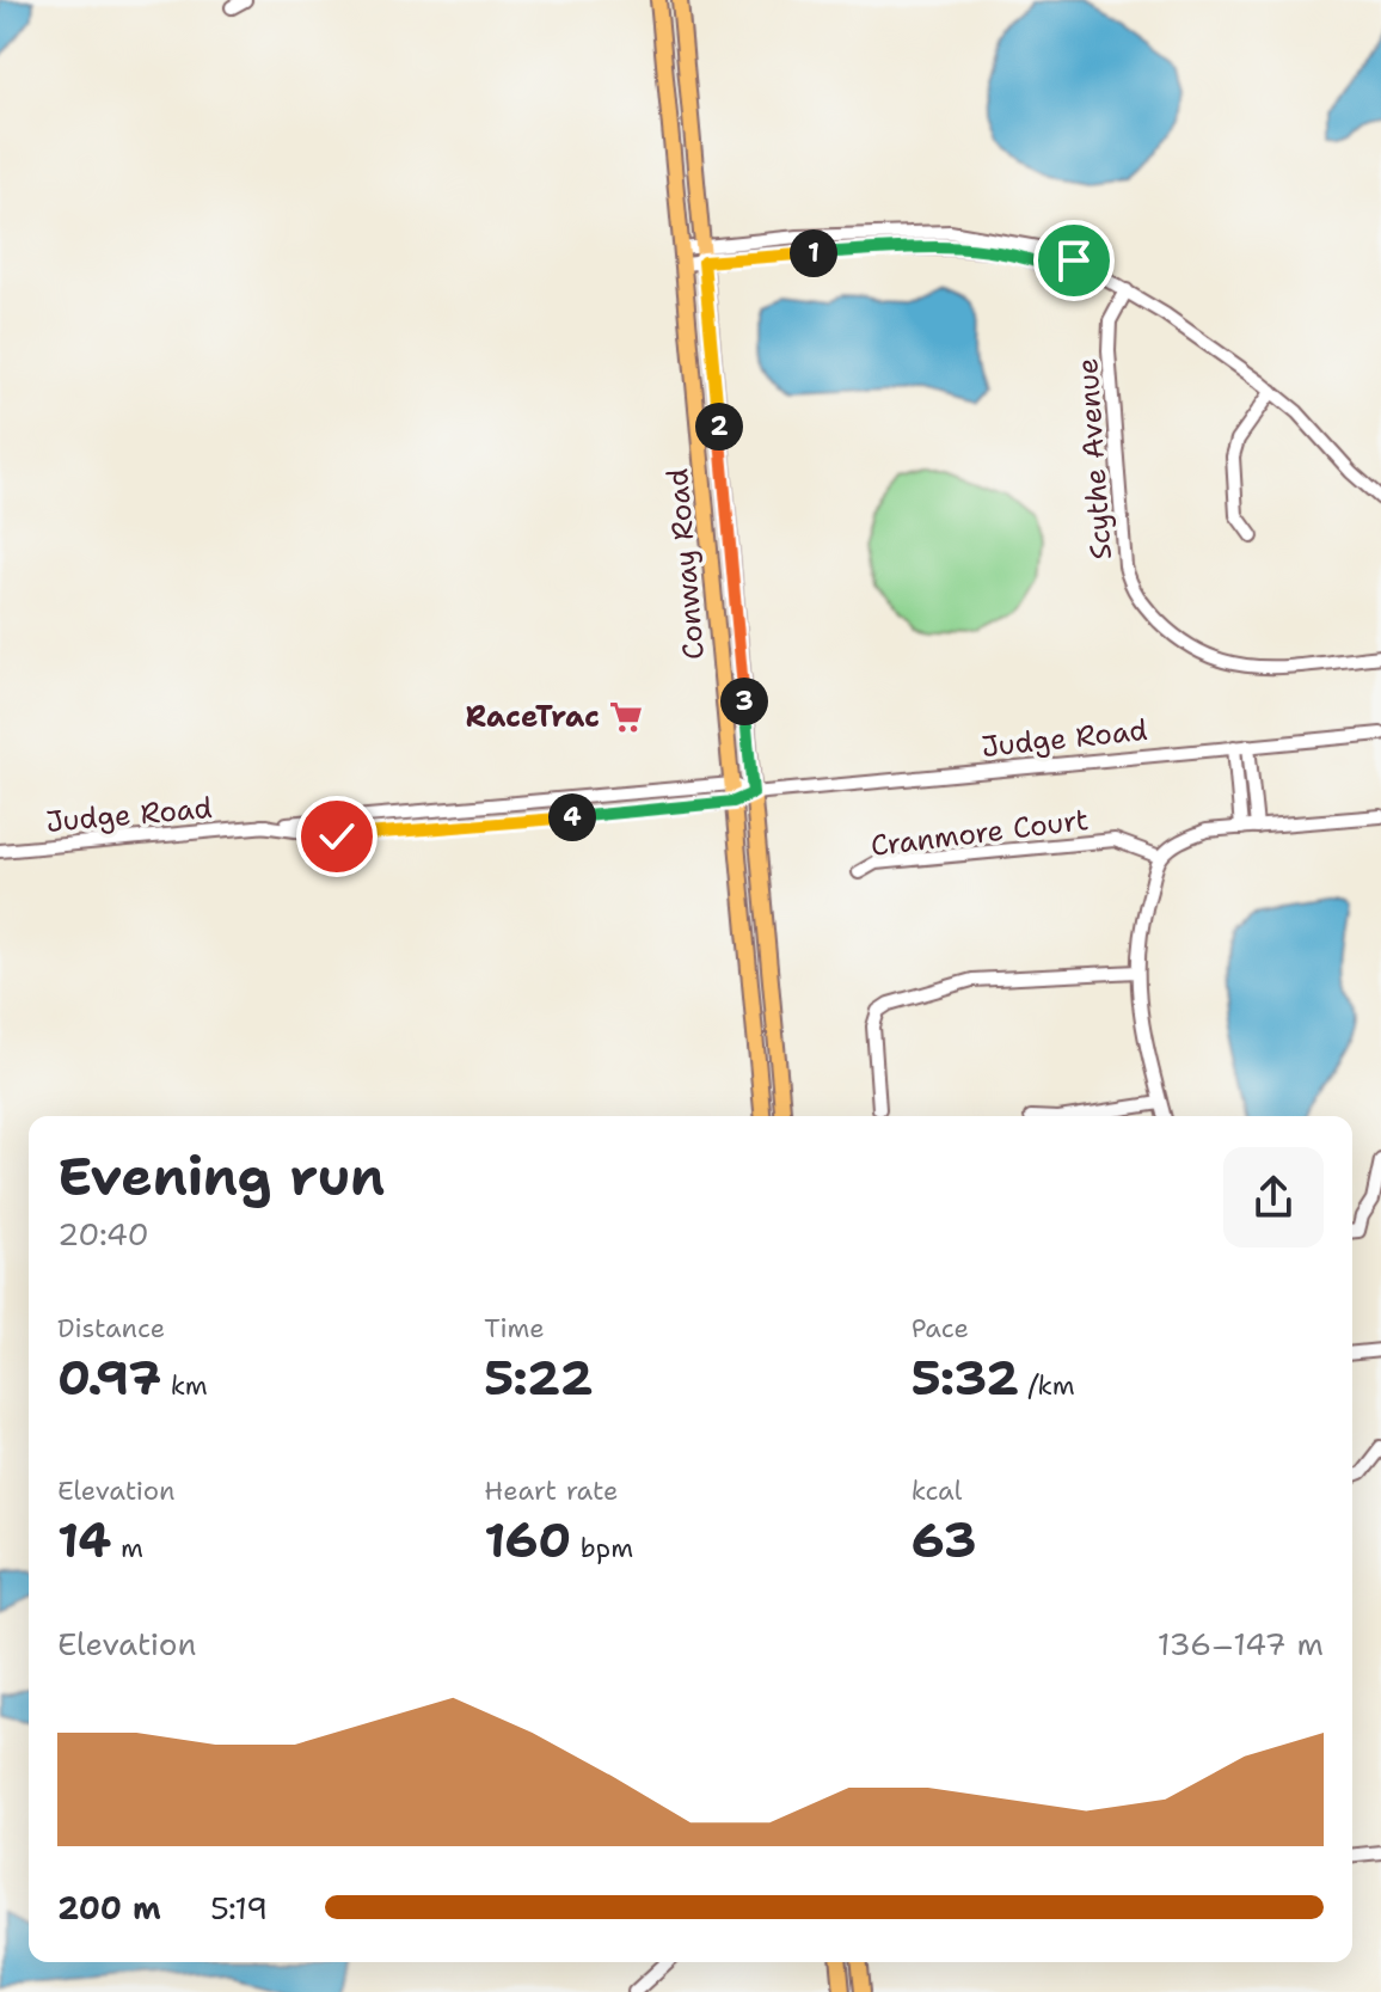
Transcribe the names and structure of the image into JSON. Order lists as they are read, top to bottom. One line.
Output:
{"streets":{"main road":["Conway Road"],"street":["Scythe Avenue","Judge Road","Cranmore Court"]},"crossings":[["Conway Road","Judge Road"]],"places":{"supermarket":["RaceTrac"]},"page":{"pins":["1","2","3","4"],"heading":["Evening run","20:40"],"stats":[["Distance","0.97 km"],["Time","5:22"],["Pace","5:32 /km"],["Elevation","14 m"],["Heart rate","160 bpm"],["kcal","63"]],"chart":["Elevation","136–147 m"],"list":[{"name":"200 m","note":"5:19"}]}}
